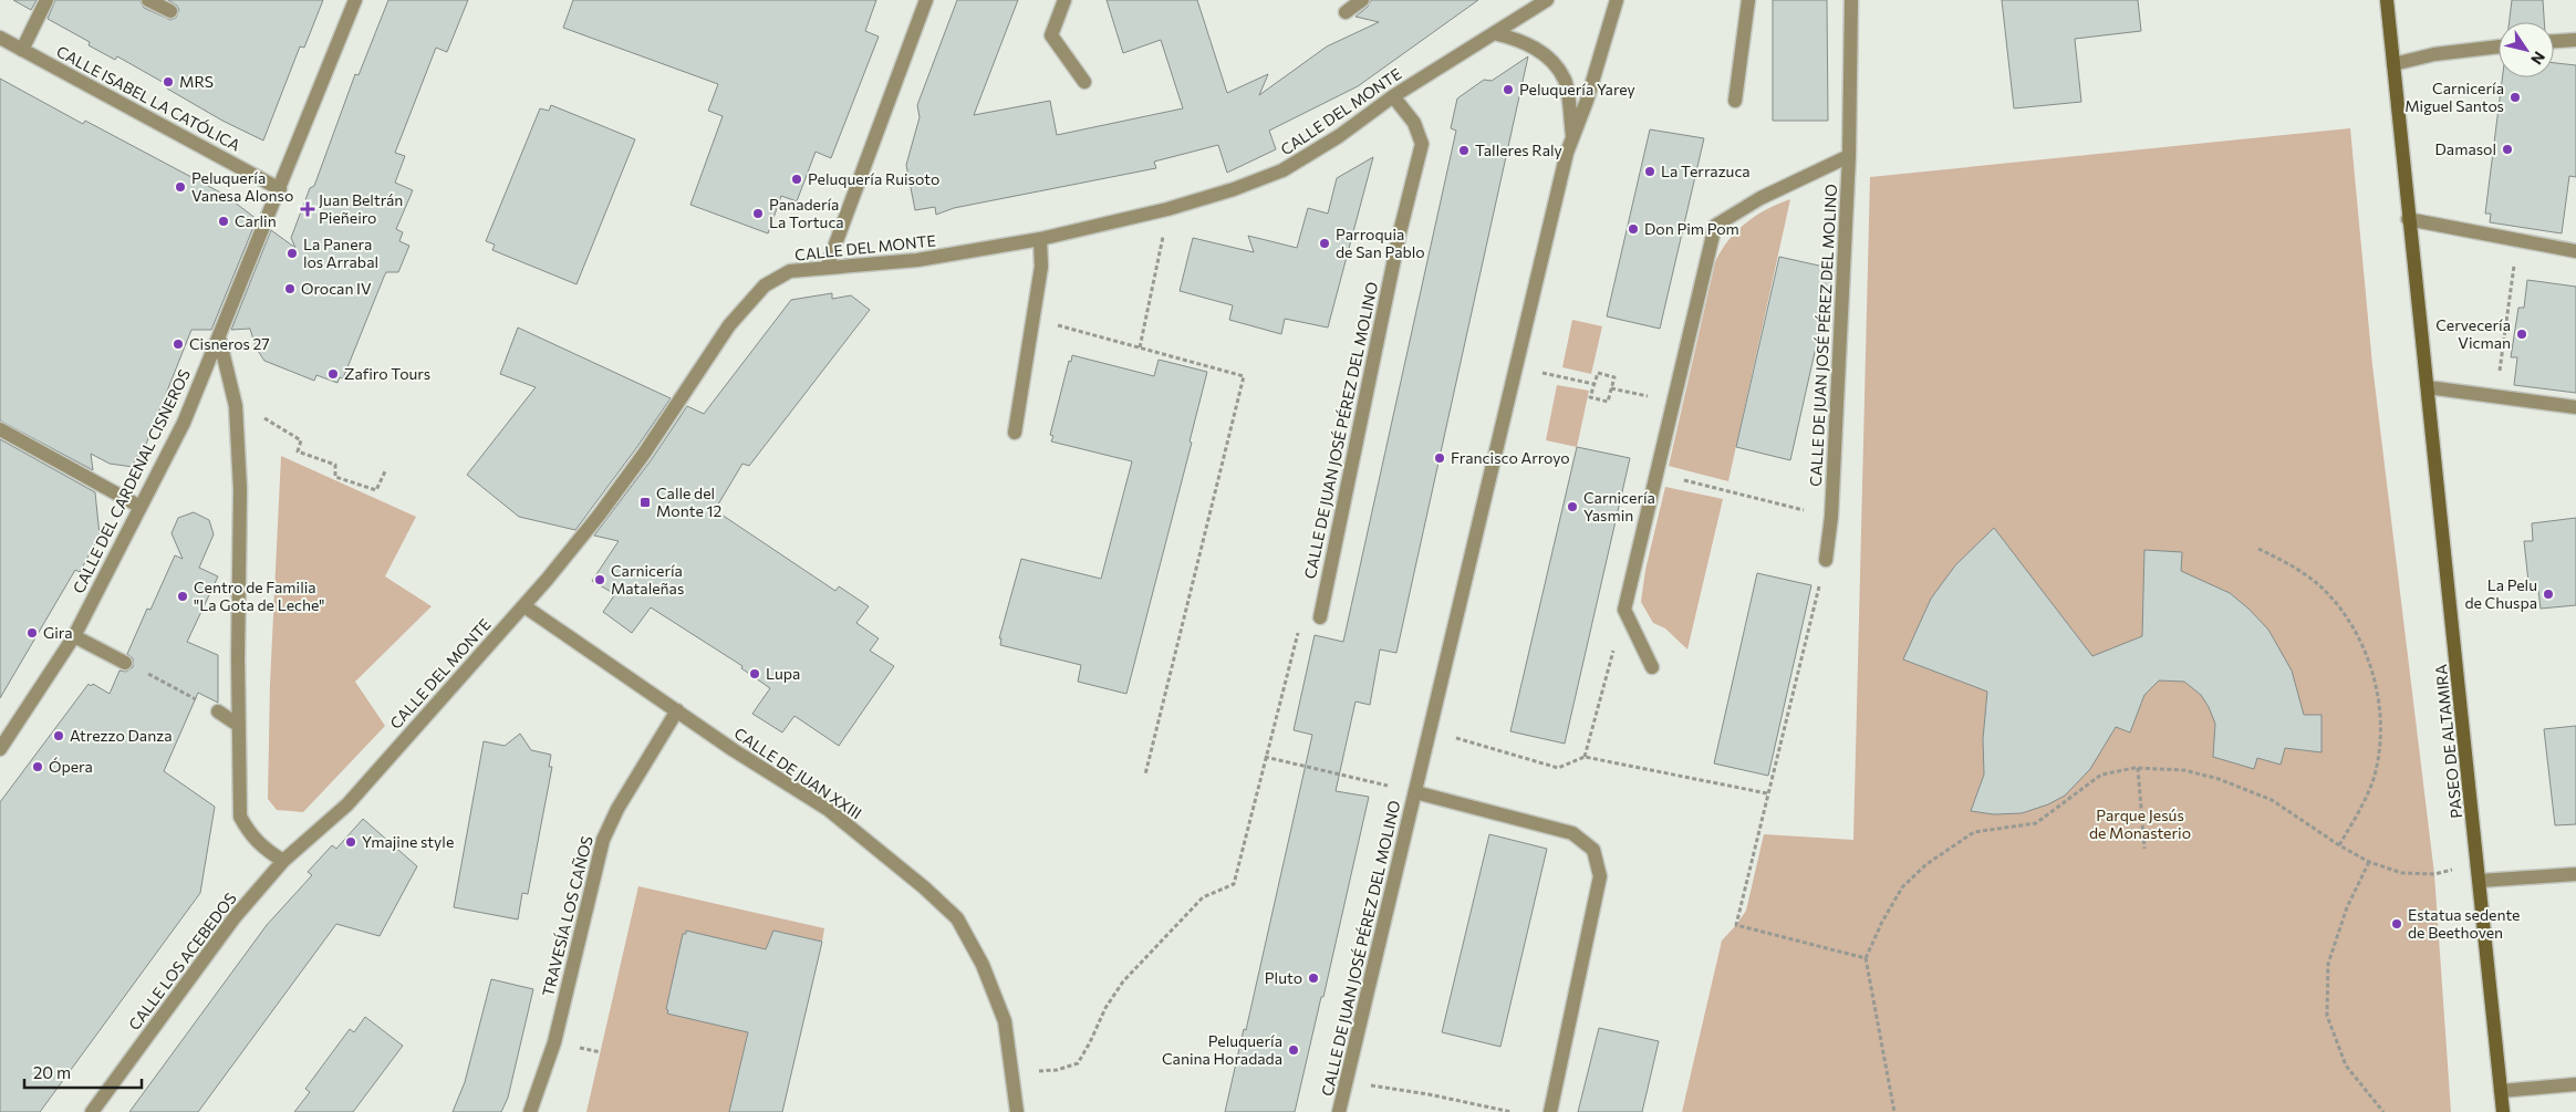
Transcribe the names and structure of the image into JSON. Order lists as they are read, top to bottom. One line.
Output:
{"streets":{"main road":["PASEO DE ALTAMIRA"],"street":["CALLE ISABEL LA CATÓLICA","CALLE DEL MONTE","CALLE DE JUAN JOSÉ PÉREZ DEL MOLINO","CALLE DEL CARDENAL CISNEROS","CALLE DE JUAN XXIII","TRAVESÍA LOS CAÑOS","CALLE LOS ACEBEDOS"]},"crossings":[["CALLE ISABEL LA CATÓLICA","CALLE DEL CARDENAL CISNEROS"],["CALLE DEL MONTE","CALLE DE JUAN JOSÉ PÉREZ DEL MOLINO"],["CALLE DEL MONTE","CALLE DE JUAN XXIII"],["CALLE DEL MONTE","CALLE LOS ACEBEDOS"],["CALLE DE JUAN XXIII","TRAVESÍA LOS CAÑOS"]],"parks":["Parque Jesús de Monasterio"],"places":{"other":["MRS","Peluquería Yarey","Carnicería Miguel Santos","Damasol","Talleres Raly","La Terrazuca","Peluquería Ruisoto","Peluquería Vanesa Alonso","Panadería La Tortuca","Carlin","Don Pim Pom","Parroquia de San Pablo","La Panera los Arrabal","Orocan IV","Cervecería Vicman","Cisneros 27","Zafiro Tours","Francisco Arroyo","Carnicería Yasmin","Carnicería Mataleñas","La Pelu de Chuspa","Centro de Familia \"La Gota de Leche\"","Gira","Lupa","Atrezzo Danza","Ópera","Ymajine style","Estatua sedente de Beethoven","Pluto","Peluquería Canina Horadada"],"health":["Juan Beltrán Pieñeiro"],"transit":["Calle del Monte 12"]},"scale_bar":"20 m","north":"bottom right"}
